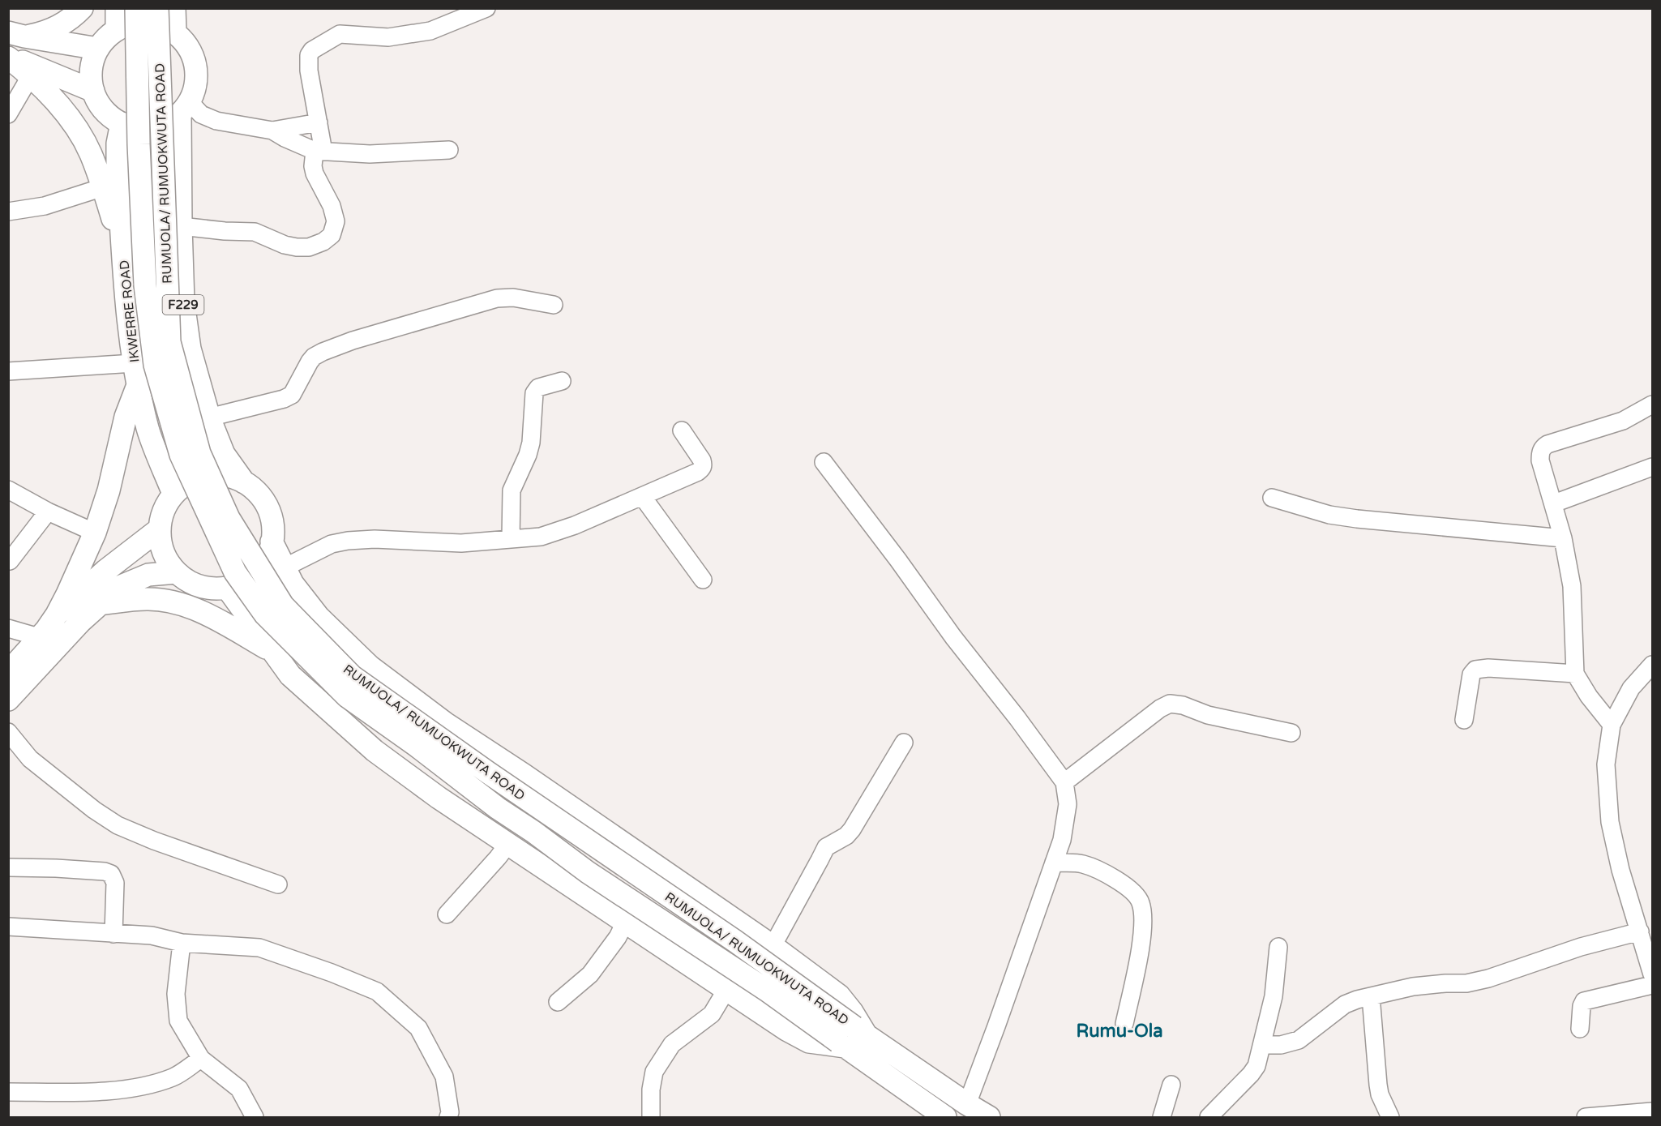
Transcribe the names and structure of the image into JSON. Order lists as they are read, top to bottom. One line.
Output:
{"streets":{"main road":["RUMUOLA/ RUMUOKWUTA ROAD","F229","IKWERRE ROAD"]},"crossings":[["F229","IKWERRE ROAD"]],"districts":["Rumu-Ola"]}
